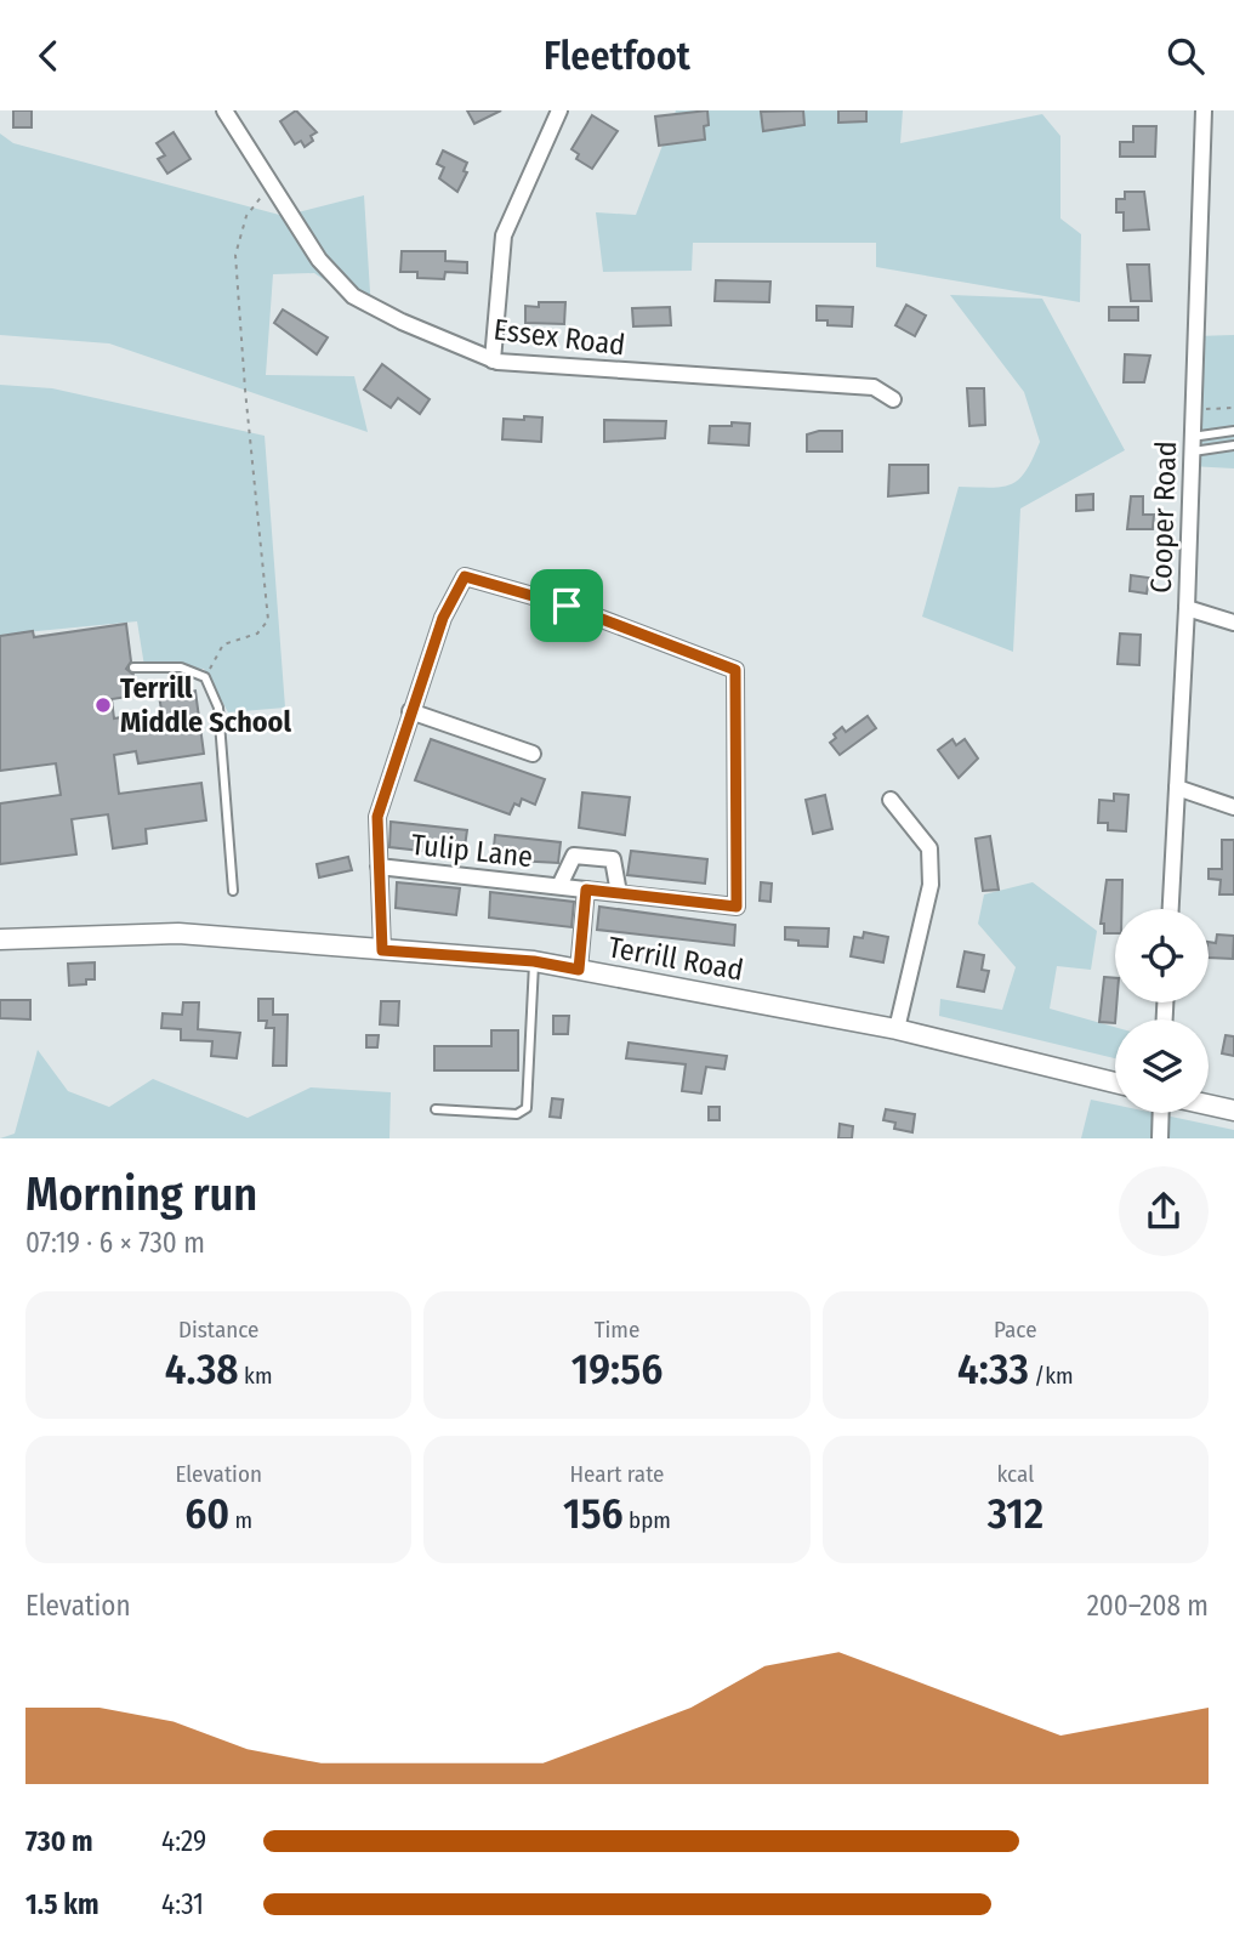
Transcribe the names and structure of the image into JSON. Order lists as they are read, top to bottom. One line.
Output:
{"streets":{"street":["Essex Road","Cooper Road","Tulip Lane","Terrill Road"]},"places":["Terrill Middle School"],"page":{"header":"Fleetfoot","heading":["Morning run","07:19 · 6 × 730 m"],"stats":[["Distance","4.38 km"],["Time","19:56"],["Pace","4:33 /km"],["Elevation","60 m"],["Heart rate","156 bpm"],["kcal","312"]],"chart":["Elevation","200–208 m"],"list":[{"name":"730 m","note":"4:29"},{"name":"1.5 km","note":"4:31"}]}}
